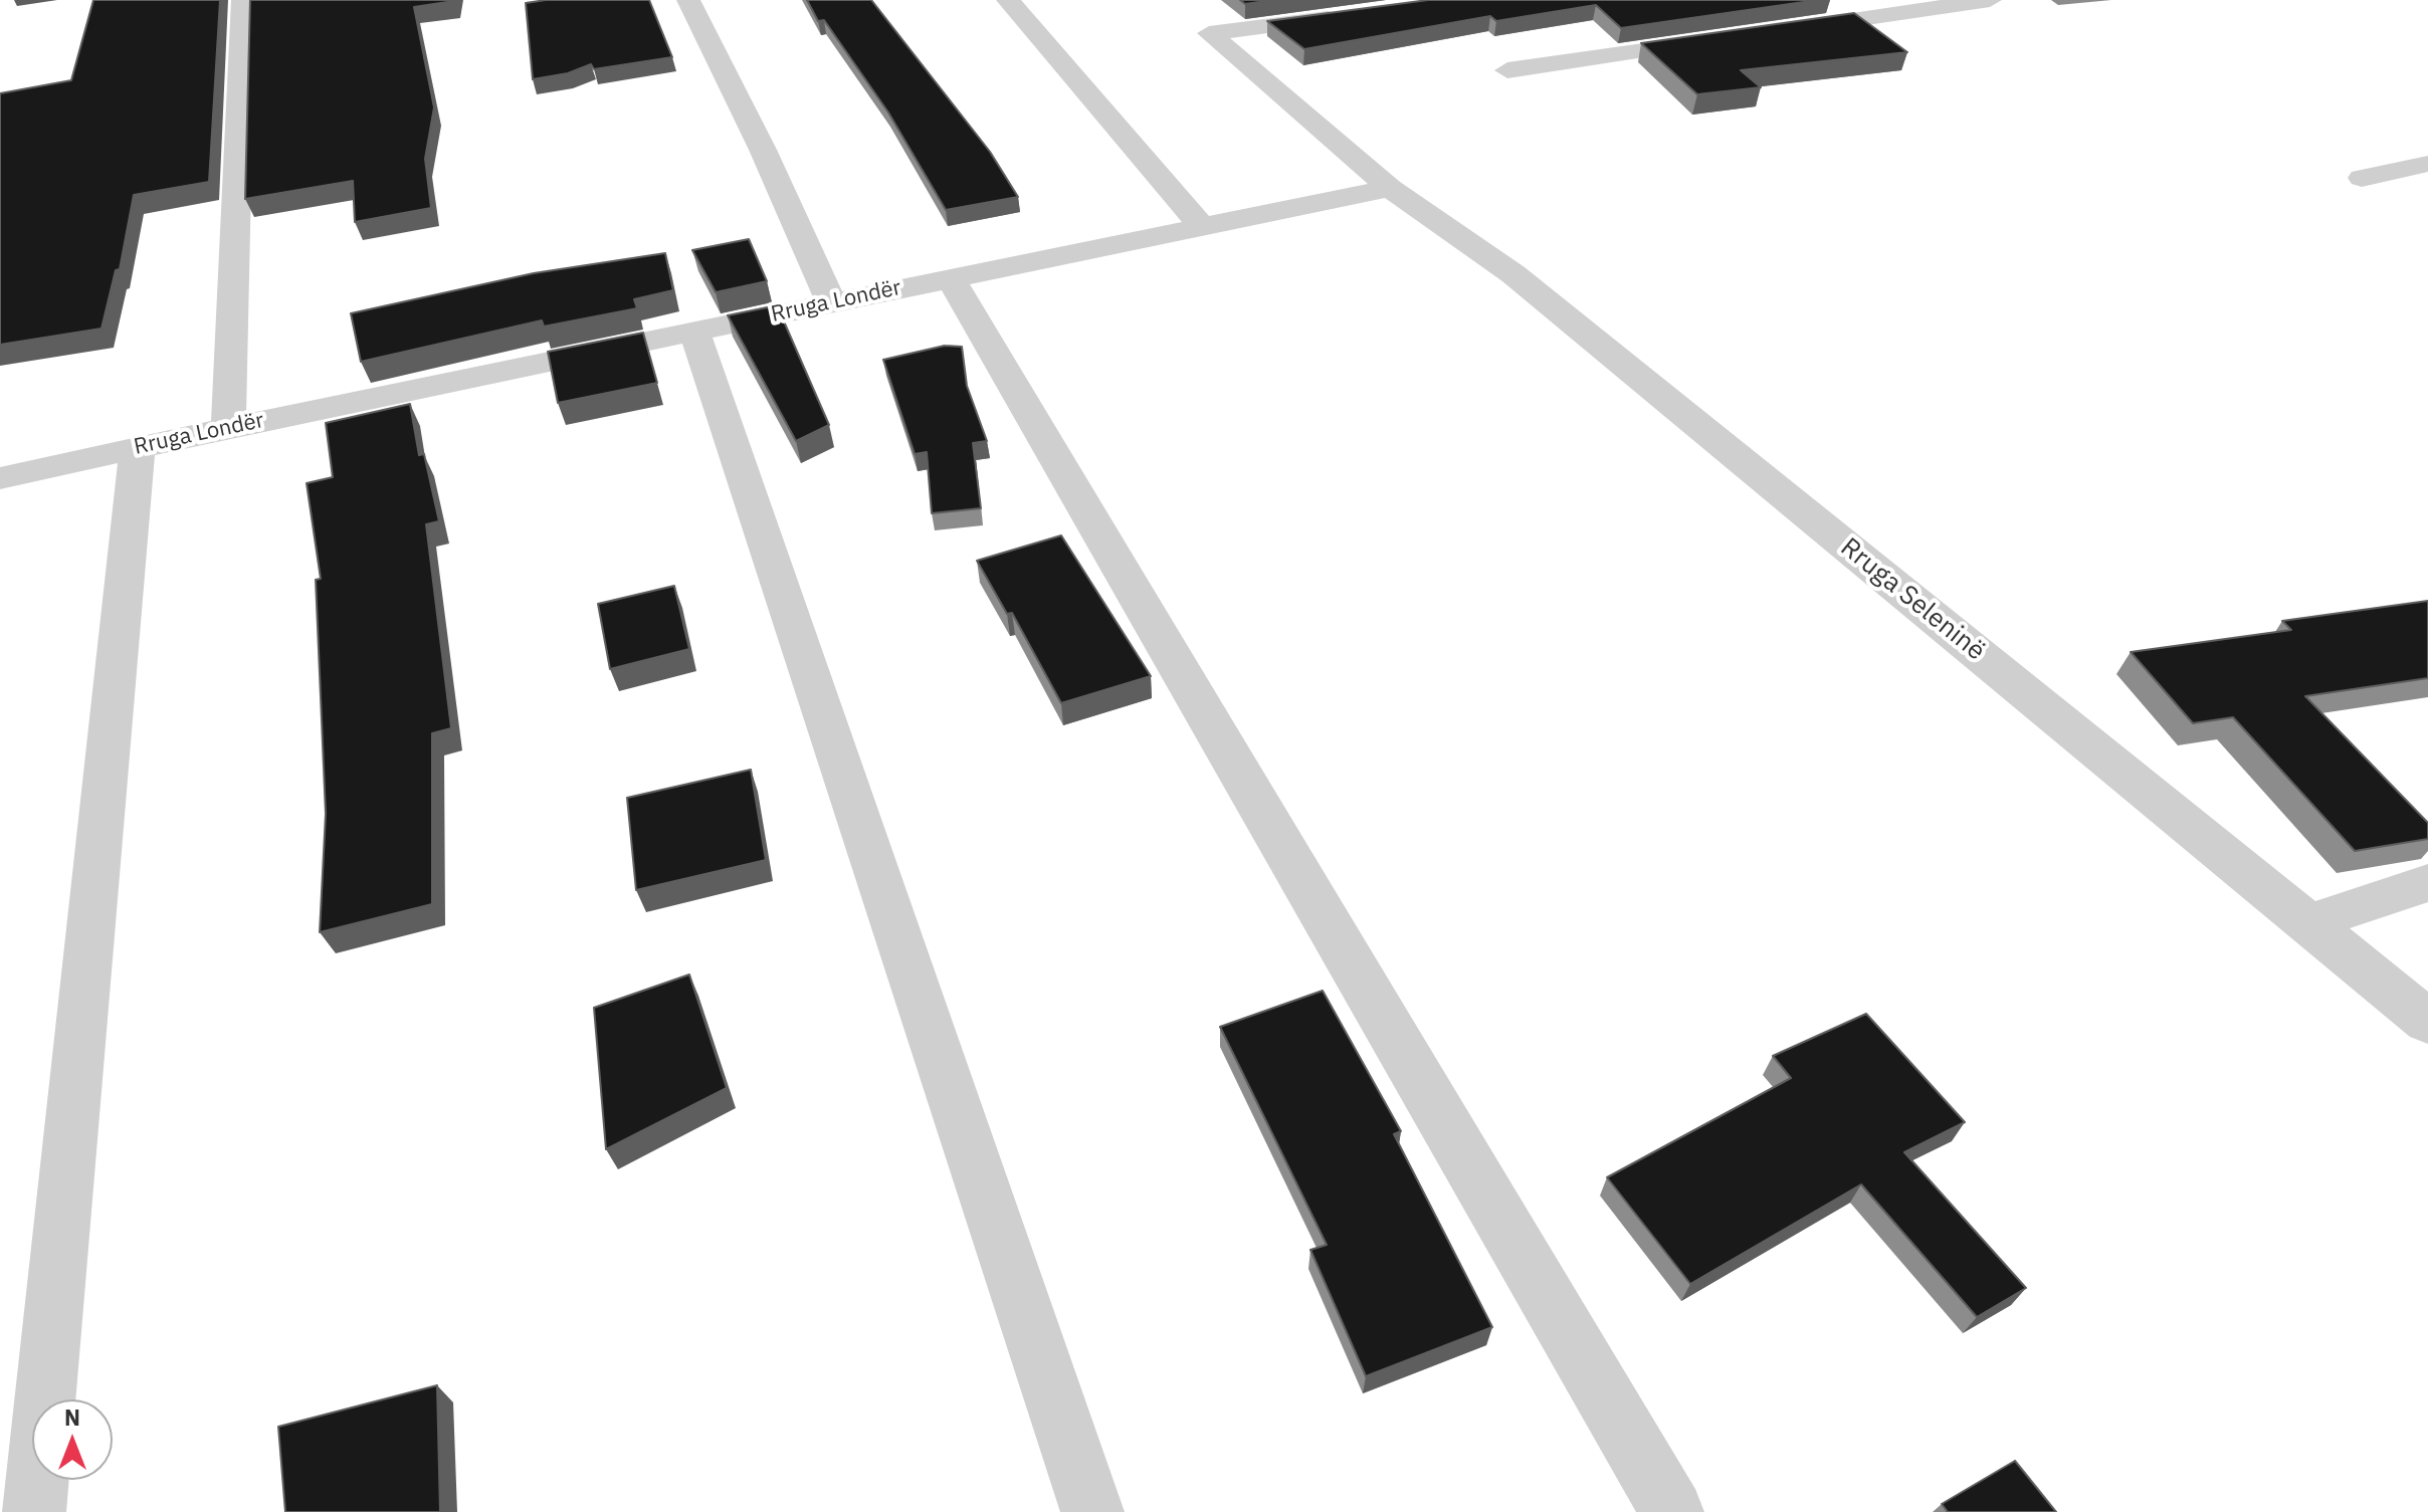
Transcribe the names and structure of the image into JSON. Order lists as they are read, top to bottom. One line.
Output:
{"streets":{"street":["Rruga Londër","Rruga Seleninë"]},"crossings":[["Rruga Londër","Rruga Seleninë"]],"north":"top"}
